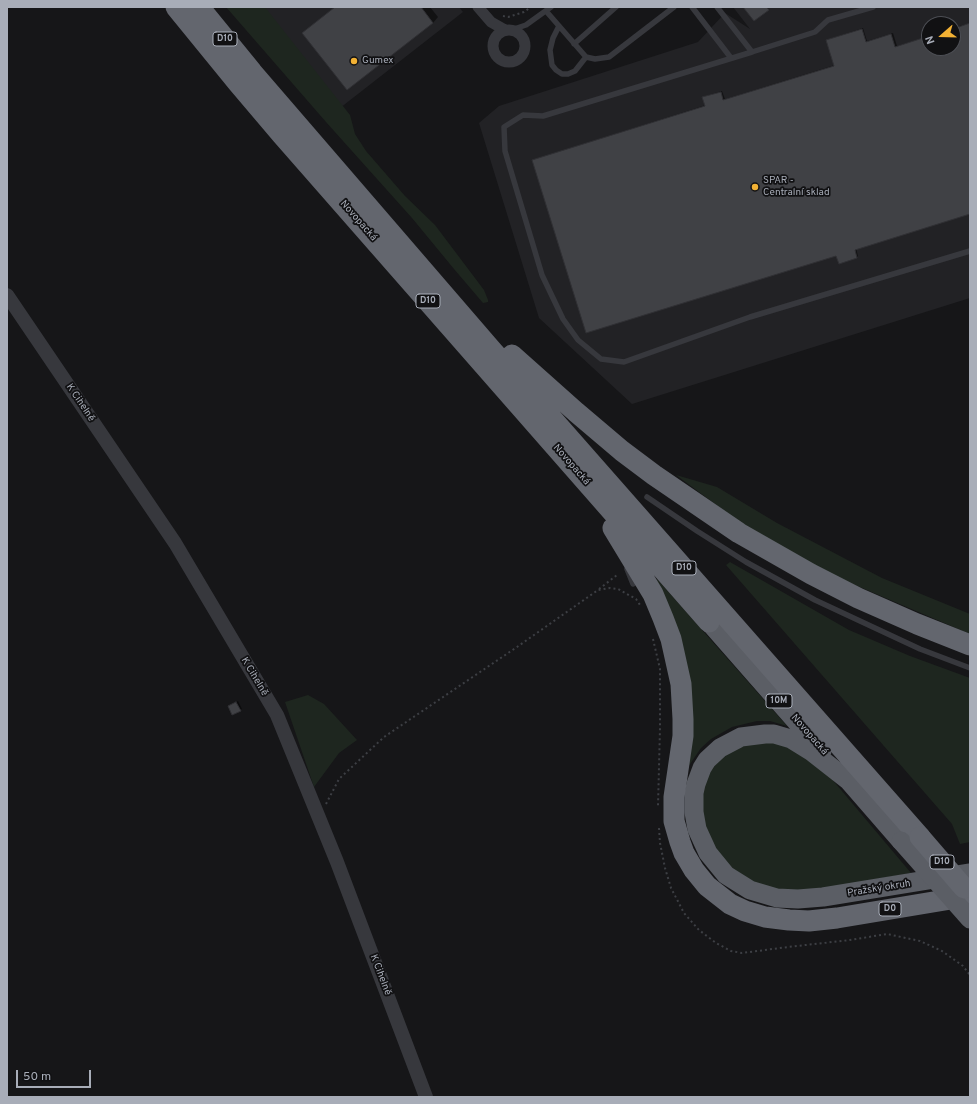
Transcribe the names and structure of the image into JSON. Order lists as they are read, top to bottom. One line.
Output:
{"streets":{"highway":["D10","Novopacká","10M","Pražský okruh","D0"],"street":["K Cihelně"]},"crossings":[["Novopacká","Pražský okruh"],["Novopacká","D0"]],"places":["Gumex","SPAR - Centralní sklad"],"scale_bar":"50 m","north":"left"}
